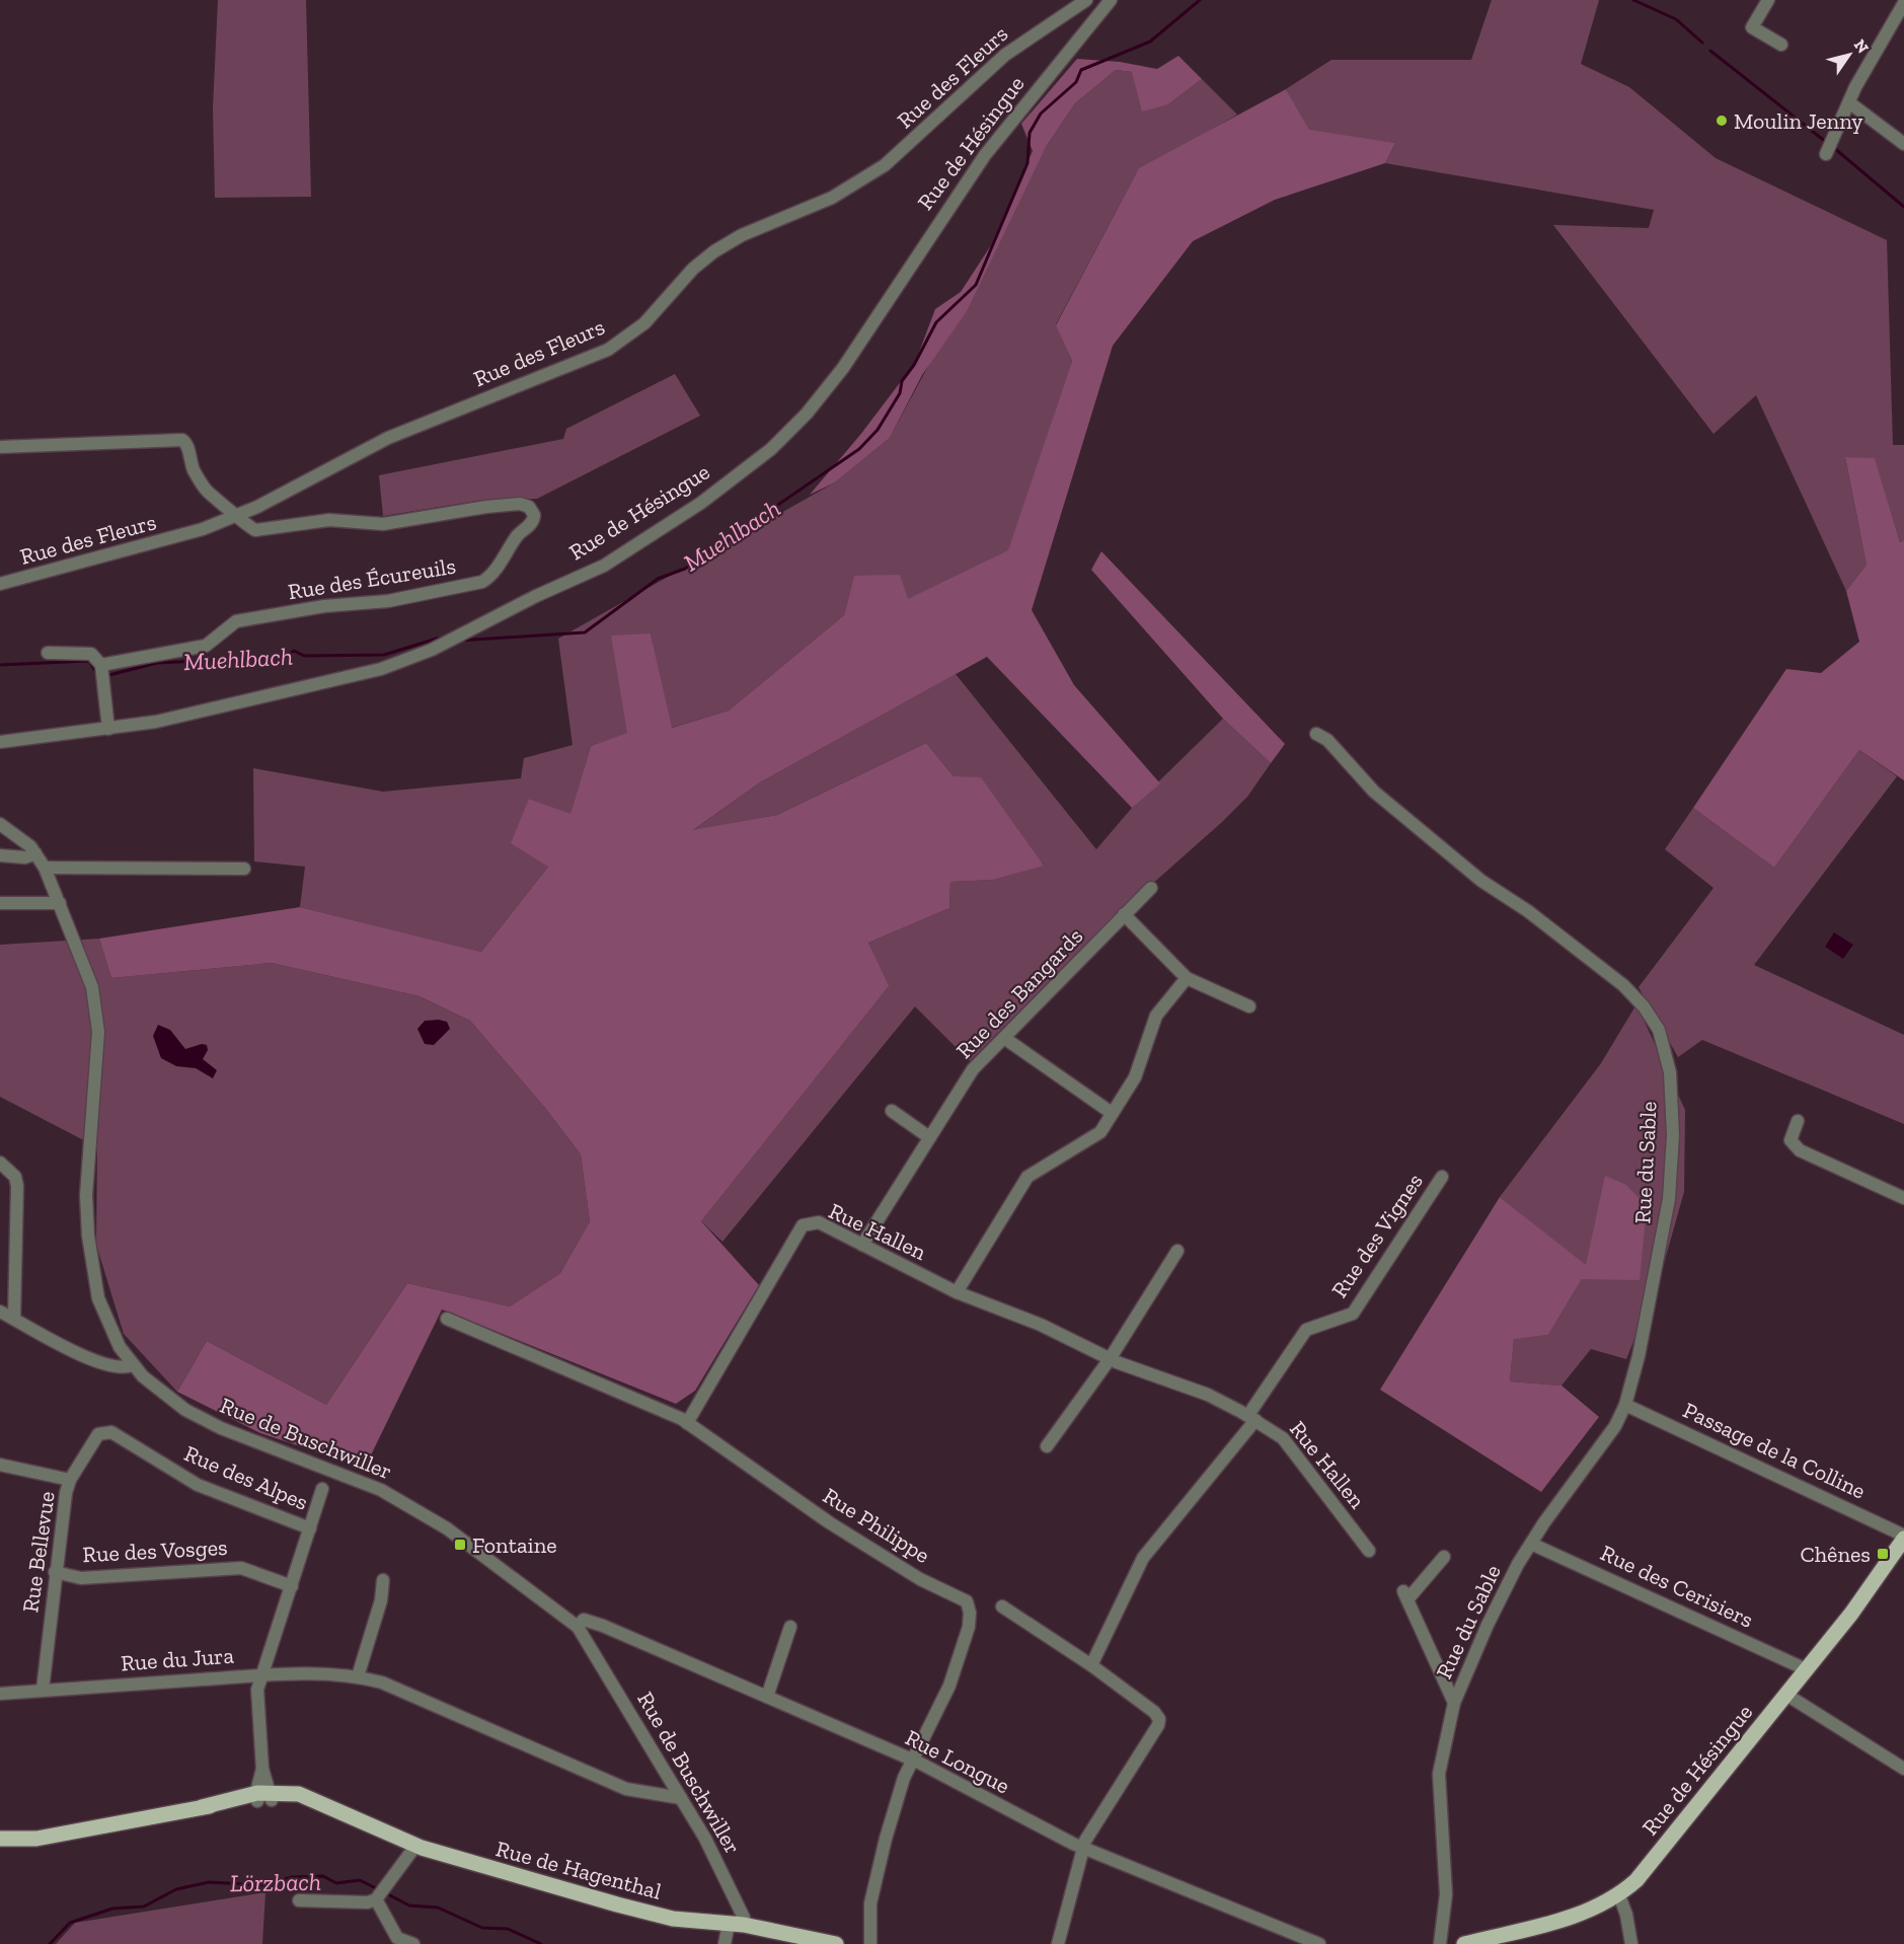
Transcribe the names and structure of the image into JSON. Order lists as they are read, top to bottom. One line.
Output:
{"streets":{"main road":["Rue de Hésingue","Rue de Hagenthal"],"street":["Rue des Fleurs","Rue des Écureuils","Rue des Bangards","Rue du Sable","Rue Hallen","Rue des Vignes","Rue de Buschwiller","Passage de la Colline","Rue des Alpes","Rue Philippe","Rue des Vosges","Rue Bellevue","Rue des Cerisiers","Rue du Jura","Rue Longue"]},"crossings":[["Rue des Fleurs","Rue des Écureuils"],["Rue de Hésingue","Passage de la Colline"],["Rue de Hésingue","Rue des Cerisiers"],["Rue des Bangards","Rue Hallen"],["Rue du Sable","Passage de la Colline"],["Rue du Sable","Rue des Cerisiers"],["Rue Hallen","Rue des Vignes"],["Rue Hallen","Rue Philippe"],["Rue de Buschwiller","Rue du Jura"],["Rue de Buschwiller","Rue Longue"],["Rue de Buschwiller","Rue de Hagenthal"],["Rue des Alpes","Rue Bellevue"],["Rue Philippe","Rue Longue"],["Rue des Vosges","Rue Bellevue"],["Rue Bellevue","Rue du Jura"]],"water":["Muehlbach","Lörzbach"],"places":{"other":["Moulin Jenny"],"transit":["Fontaine","Chênes"]},"north":"top right"}
